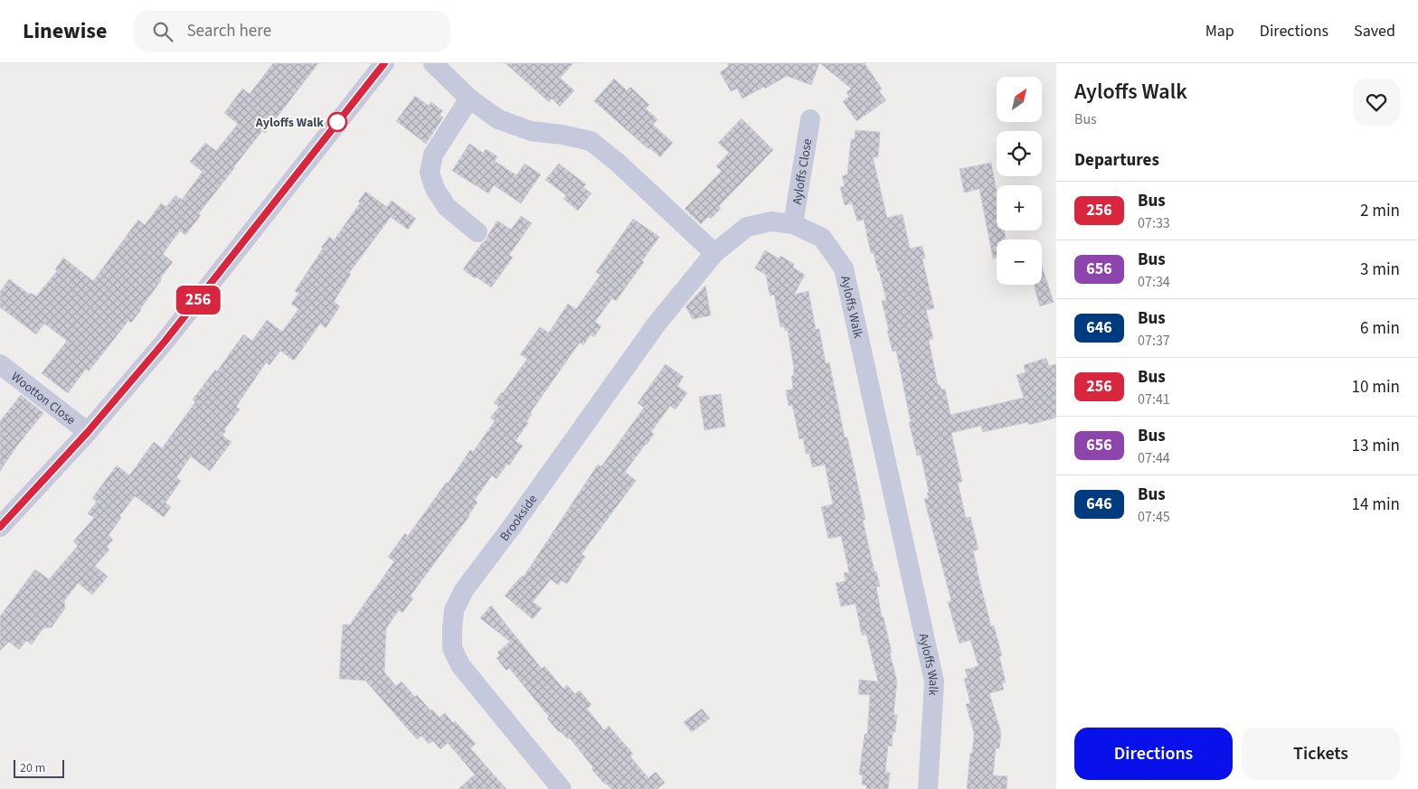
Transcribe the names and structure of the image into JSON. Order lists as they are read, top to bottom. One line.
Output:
{"streets":{"street":["Ayloffs Close","Ayloffs Walk","Wootton Close","Brookside"]},"crossings":[["Ayloffs Close","Ayloffs Walk"],["Ayloffs Walk","Brookside"]],"places":["Ayloffs Walk"],"lines":["bus line 256"],"scale_bar":"20 m","north":"top right","page":{"header":"Linewise","search":"Search here","nav":["Map","Directions","Saved"],"on_map":"256","heading":[["Ayloffs Walk","Bus"],"Departures"],"map_buttons":["+","−"],"list":[{"mark":"256","name":"Bus","note":"07:33","value":"2 min"},{"mark":"656","name":"Bus","note":"07:34","value":"3 min"},{"mark":"646","name":"Bus","note":"07:37","value":"6 min"},{"mark":"256","name":"Bus","note":"07:41","value":"10 min"},{"mark":"656","name":"Bus","note":"07:44","value":"13 min"},{"mark":"646","name":"Bus","note":"07:45","value":"14 min"}],"buttons":["Directions","Tickets"],"scale":"20 m"}}
